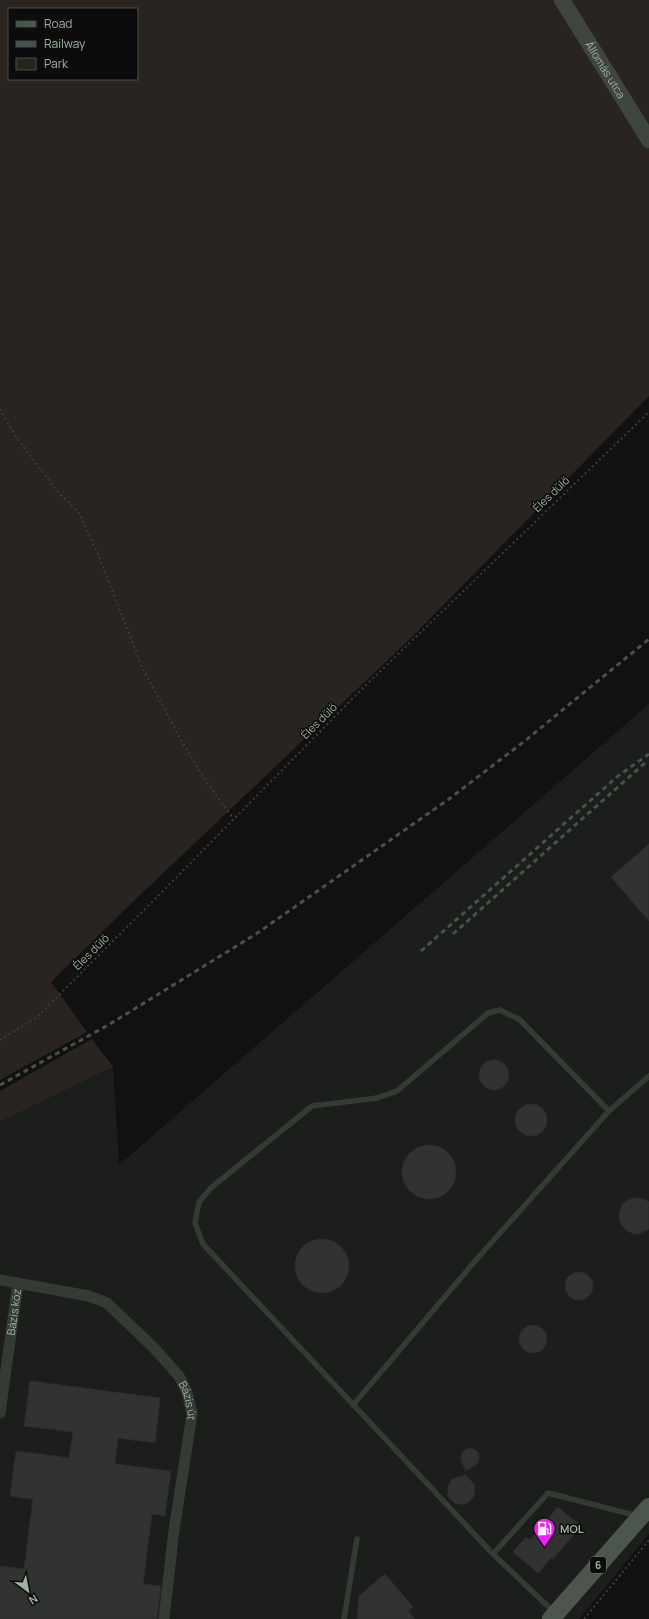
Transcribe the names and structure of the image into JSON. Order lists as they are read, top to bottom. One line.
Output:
{"streets":{"main road":["Állomás utca","6"],"street":["Bázis köz","Bázis út"],"path":["Éles dűlő"]},"crossings":[["Bázis köz","Bázis út"]],"places":{"fuel station":["MOL"]},"legend":["Road","Railway","Park"],"north":"bottom right"}
